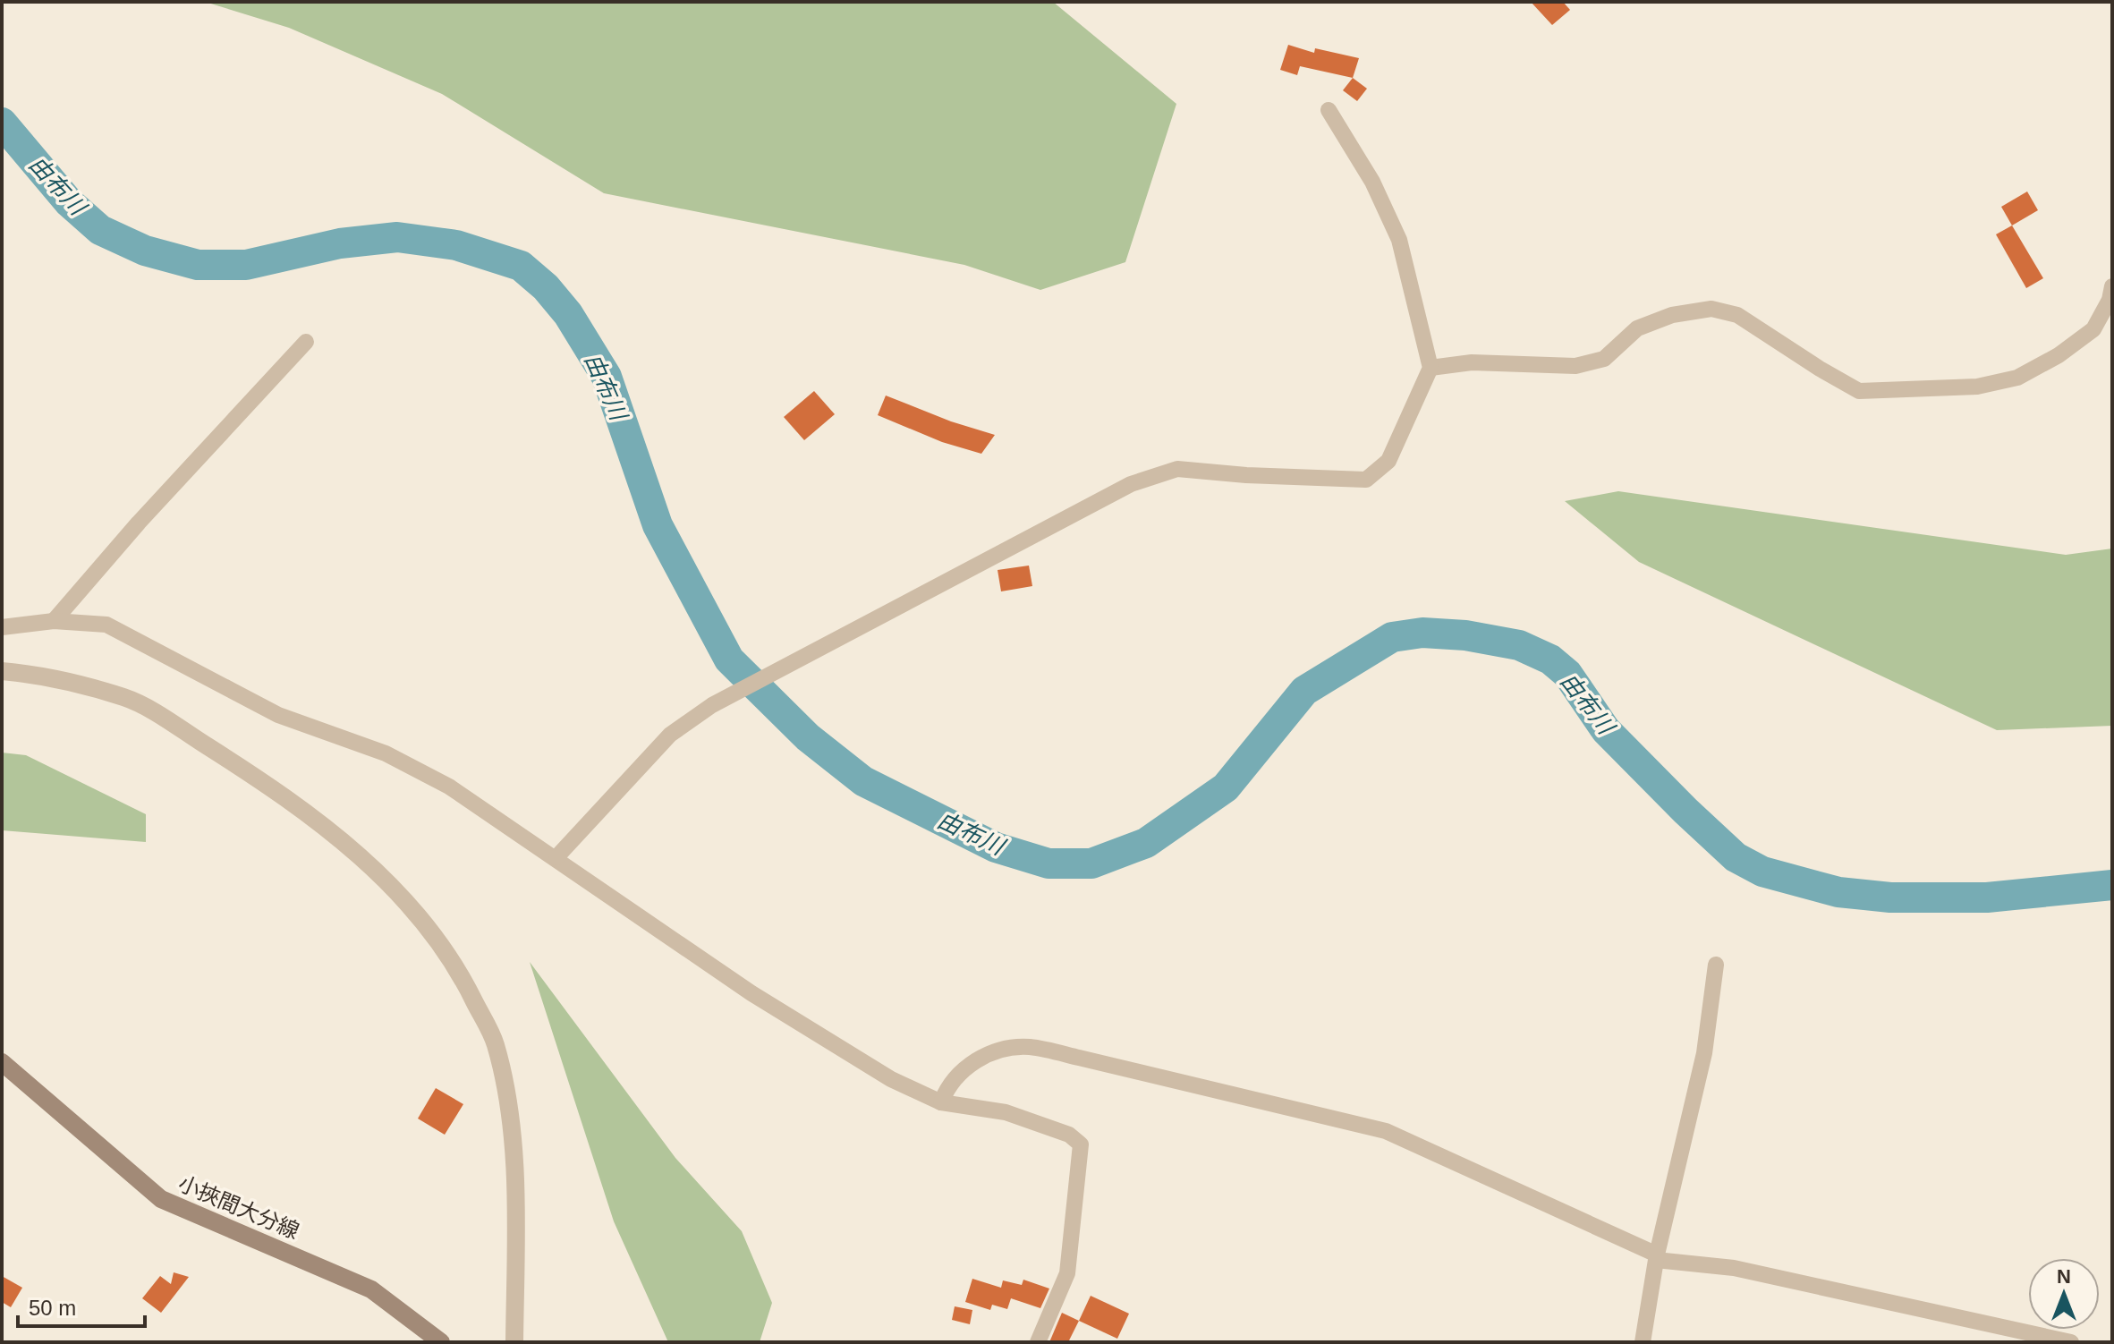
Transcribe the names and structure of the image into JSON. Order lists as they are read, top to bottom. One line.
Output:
{"streets":{"main road":["小挾間大分線"]},"water":["由布川"],"scale_bar":"50 m","north":"top"}
